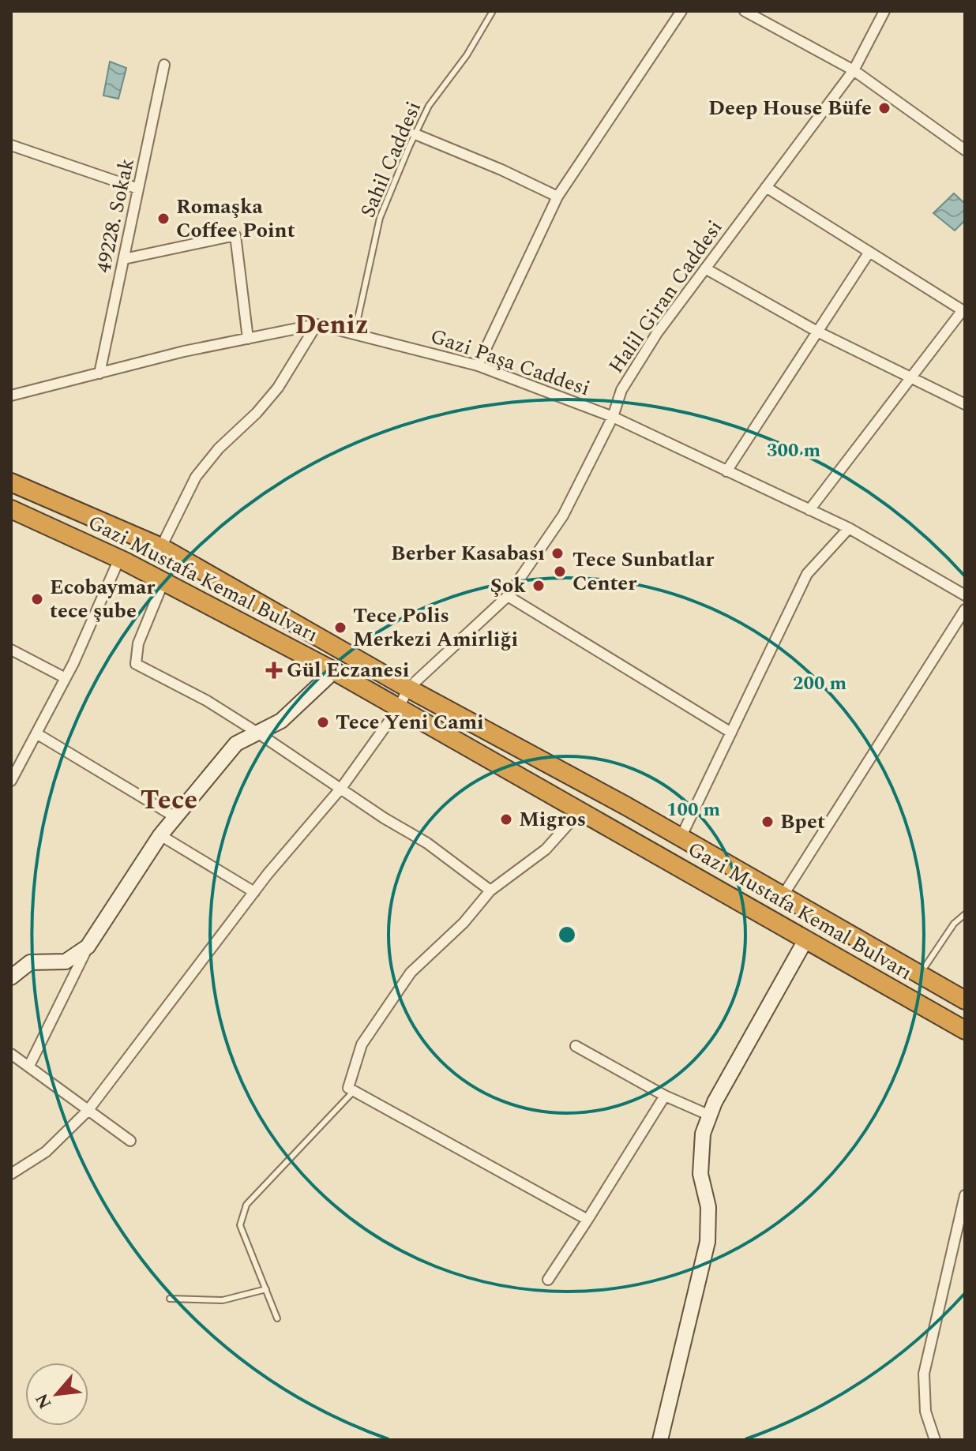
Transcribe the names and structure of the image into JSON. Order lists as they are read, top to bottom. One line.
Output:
{"streets":{"highway":["Gazi Mustafa Kemal Bulvarı"],"street":["49228. Sokak","Halil Giran Caddesi","Gazi Paşa Caddesi"],"lane":["Sahil Caddesi"]},"crossings":[["Sahil Caddesi","Gazi Paşa Caddesi"],["49228. Sokak","Gazi Paşa Caddesi"],["Halil Giran Caddesi","Gazi Paşa Caddesi"],["Halil Giran Caddesi","Gazi Mustafa Kemal Bulvarı"]],"districts":["Deniz","Tece"],"places":{"other":["Deep House Büfe","Romaşka Coffee Point","Berber Kasabası","Tece Sunbatlar Center","Şok","Ecobaymar tece şube","Tece Polis Merkezi Amirliği","Tece Yeni Cami","Migros","Bpet"],"health":["Gül Eczanesi"]},"north":"bottom left","rings":["300 m","200 m","100 m"]}
